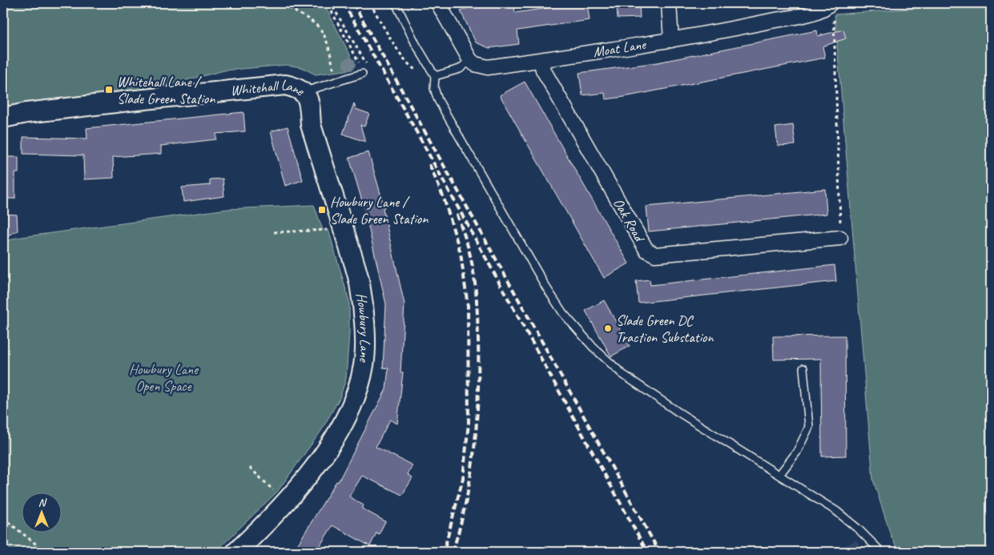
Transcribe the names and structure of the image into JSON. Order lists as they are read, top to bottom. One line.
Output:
{"streets":{"street":["Moat Lane","Whitehall Lane","Oak Road","Howbury Lane"]},"crossings":[["Moat Lane","Oak Road"],["Whitehall Lane","Howbury Lane"]],"parks":["Howbury Lane Open Space"],"places":{"transit":["Whitehall Lane / Slade Green Station","Howbury Lane / Slade Green Station"],"other":["Slade Green DC Traction Substation"]},"north":"top"}
